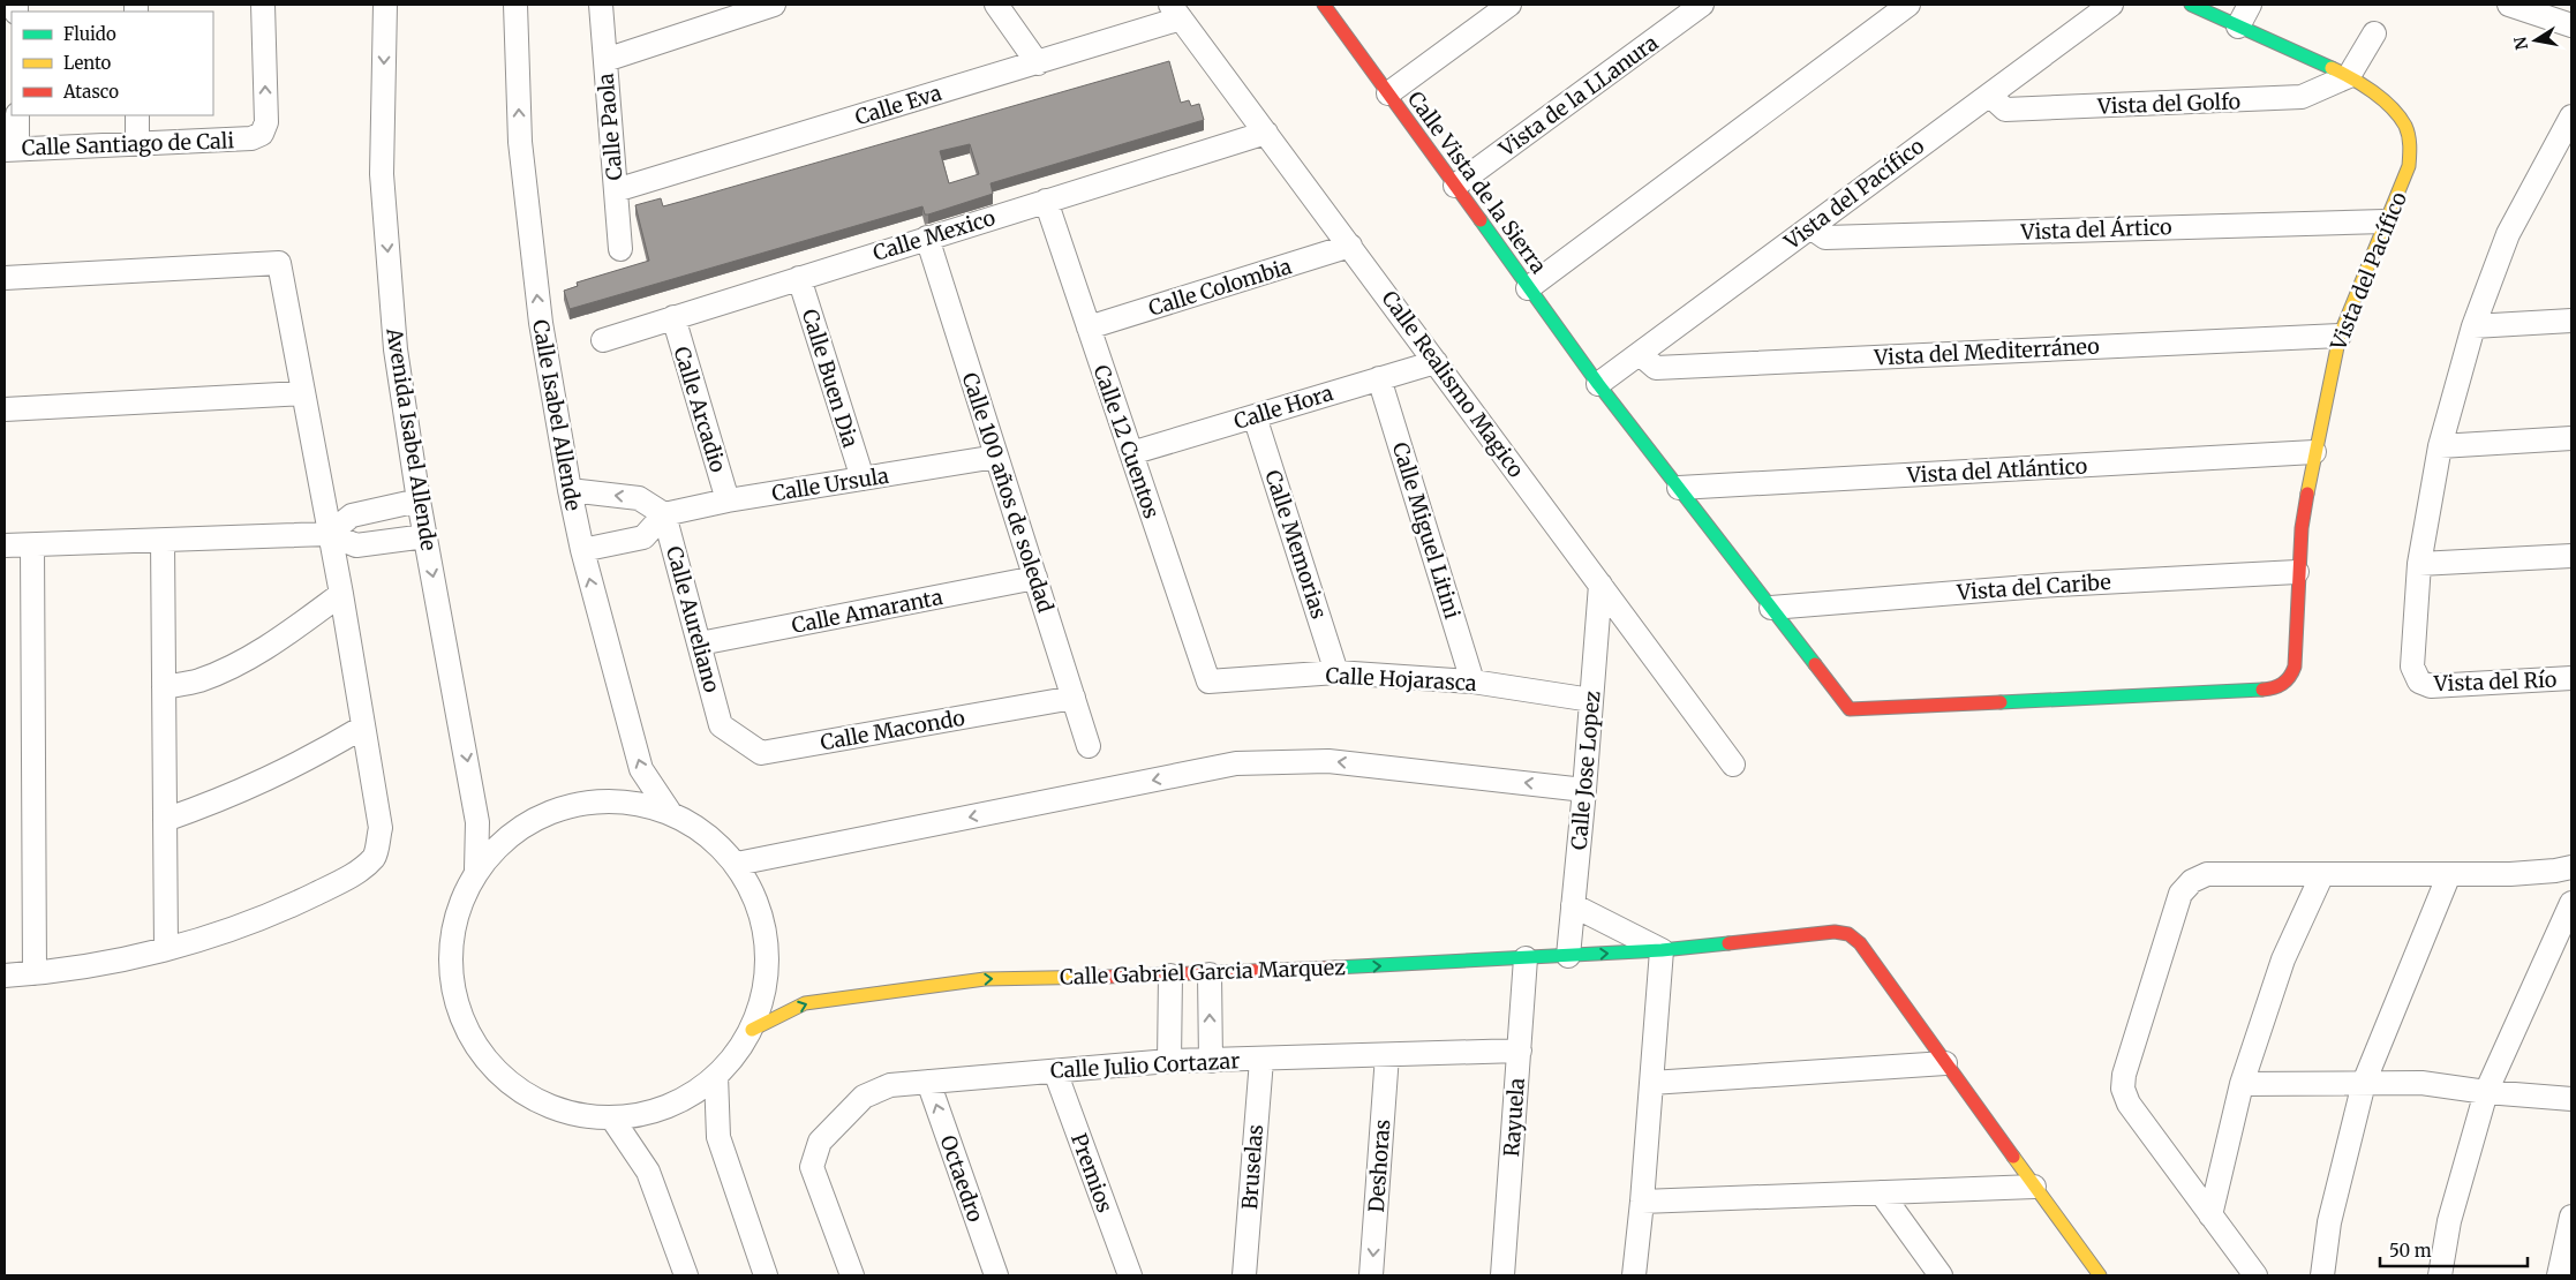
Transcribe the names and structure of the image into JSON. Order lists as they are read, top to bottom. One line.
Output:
{"streets":{"street":["Vista de la LLanura","Vista del Golfo","Calle Eva","Calle Paola","Calle Santiago de Cali","Calle Vista de la Sierra","Vista del Pacífico","Vista del Ártico","Calle Mexico","Calle Colombia","Vista del Mediterráneo","Calle Buen Dia","Calle Realismo Magico","Calle Hora","Calle Arcadio","Calle Isabel Allende","Avenida Isabel Allende","Calle 12 Cuentos","Vista del Atlántico","Calle Ursula","Calle 100 años de soledad","Calle Miguel Litini","Calle Memorias","Vista del Caribe","Calle Amaranta","Calle Aureliano","Calle Hojarasca","Vista del Río","Calle Macondo","Calle Jose Lopez","Calle Gabriel Garcia Marquez","Calle Julio Cortazar","Rayuela","Deshoras","Bruselas","Premios","Octaedro"]},"crossings":[["Vista de la LLanura","Calle Vista de la Sierra"],["Vista del Golfo","Vista del Pacífico"],["Calle Eva","Calle Paola"],["Calle Eva","Calle Realismo Magico"],["Calle Vista de la Sierra","Vista del Pacífico"],["Calle Vista de la Sierra","Vista del Atlántico"],["Calle Vista de la Sierra","Vista del Caribe"],["Vista del Pacífico","Vista del Ártico"],["Vista del Pacífico","Vista del Mediterráneo"],["Vista del Pacífico","Vista del Atlántico"],["Vista del Pacífico","Vista del Caribe"],["Calle Mexico","Calle Buen Dia"],["Calle Mexico","Calle Realismo Magico"],["Calle Mexico","Calle Arcadio"],["Calle Mexico","Calle 12 Cuentos"],["Calle Mexico","Calle 100 años de soledad"],["Calle Colombia","Calle Realismo Magico"],["Calle Colombia","Calle 12 Cuentos"],["Calle Buen Dia","Calle Ursula"],["Calle Realismo Magico","Calle Hora"],["Calle Realismo Magico","Calle Jose Lopez"],["Calle Hora","Calle 12 Cuentos"],["Calle Hora","Calle Miguel Litini"],["Calle Hora","Calle Memorias"],["Calle Arcadio","Calle Ursula"],["Calle 12 Cuentos","Calle Hojarasca"],["Calle Ursula","Calle 100 años de soledad"],["Calle Ursula","Calle Aureliano"],["Calle 100 años de soledad","Calle Amaranta"],["Calle 100 años de soledad","Calle Macondo"],["Calle Miguel Litini","Calle Hojarasca"],["Calle Memorias","Calle Hojarasca"],["Calle Amaranta","Calle Aureliano"],["Calle Aureliano","Calle Macondo"],["Calle Hojarasca","Calle Jose Lopez"],["Calle Jose Lopez","Calle Gabriel Garcia Marquez"],["Calle Gabriel Garcia Marquez","Rayuela"],["Calle Julio Cortazar","Rayuela"],["Calle Julio Cortazar","Deshoras"],["Calle Julio Cortazar","Bruselas"],["Calle Julio Cortazar","Premios"],["Calle Julio Cortazar","Octaedro"]],"one_way":["Calle Isabel Allende","Calle Gabriel Garcia Marquez","Deshoras","Octaedro"],"legend":["Fluido","Lento","Atasco"],"scale_bar":"50 m","north":"left"}
